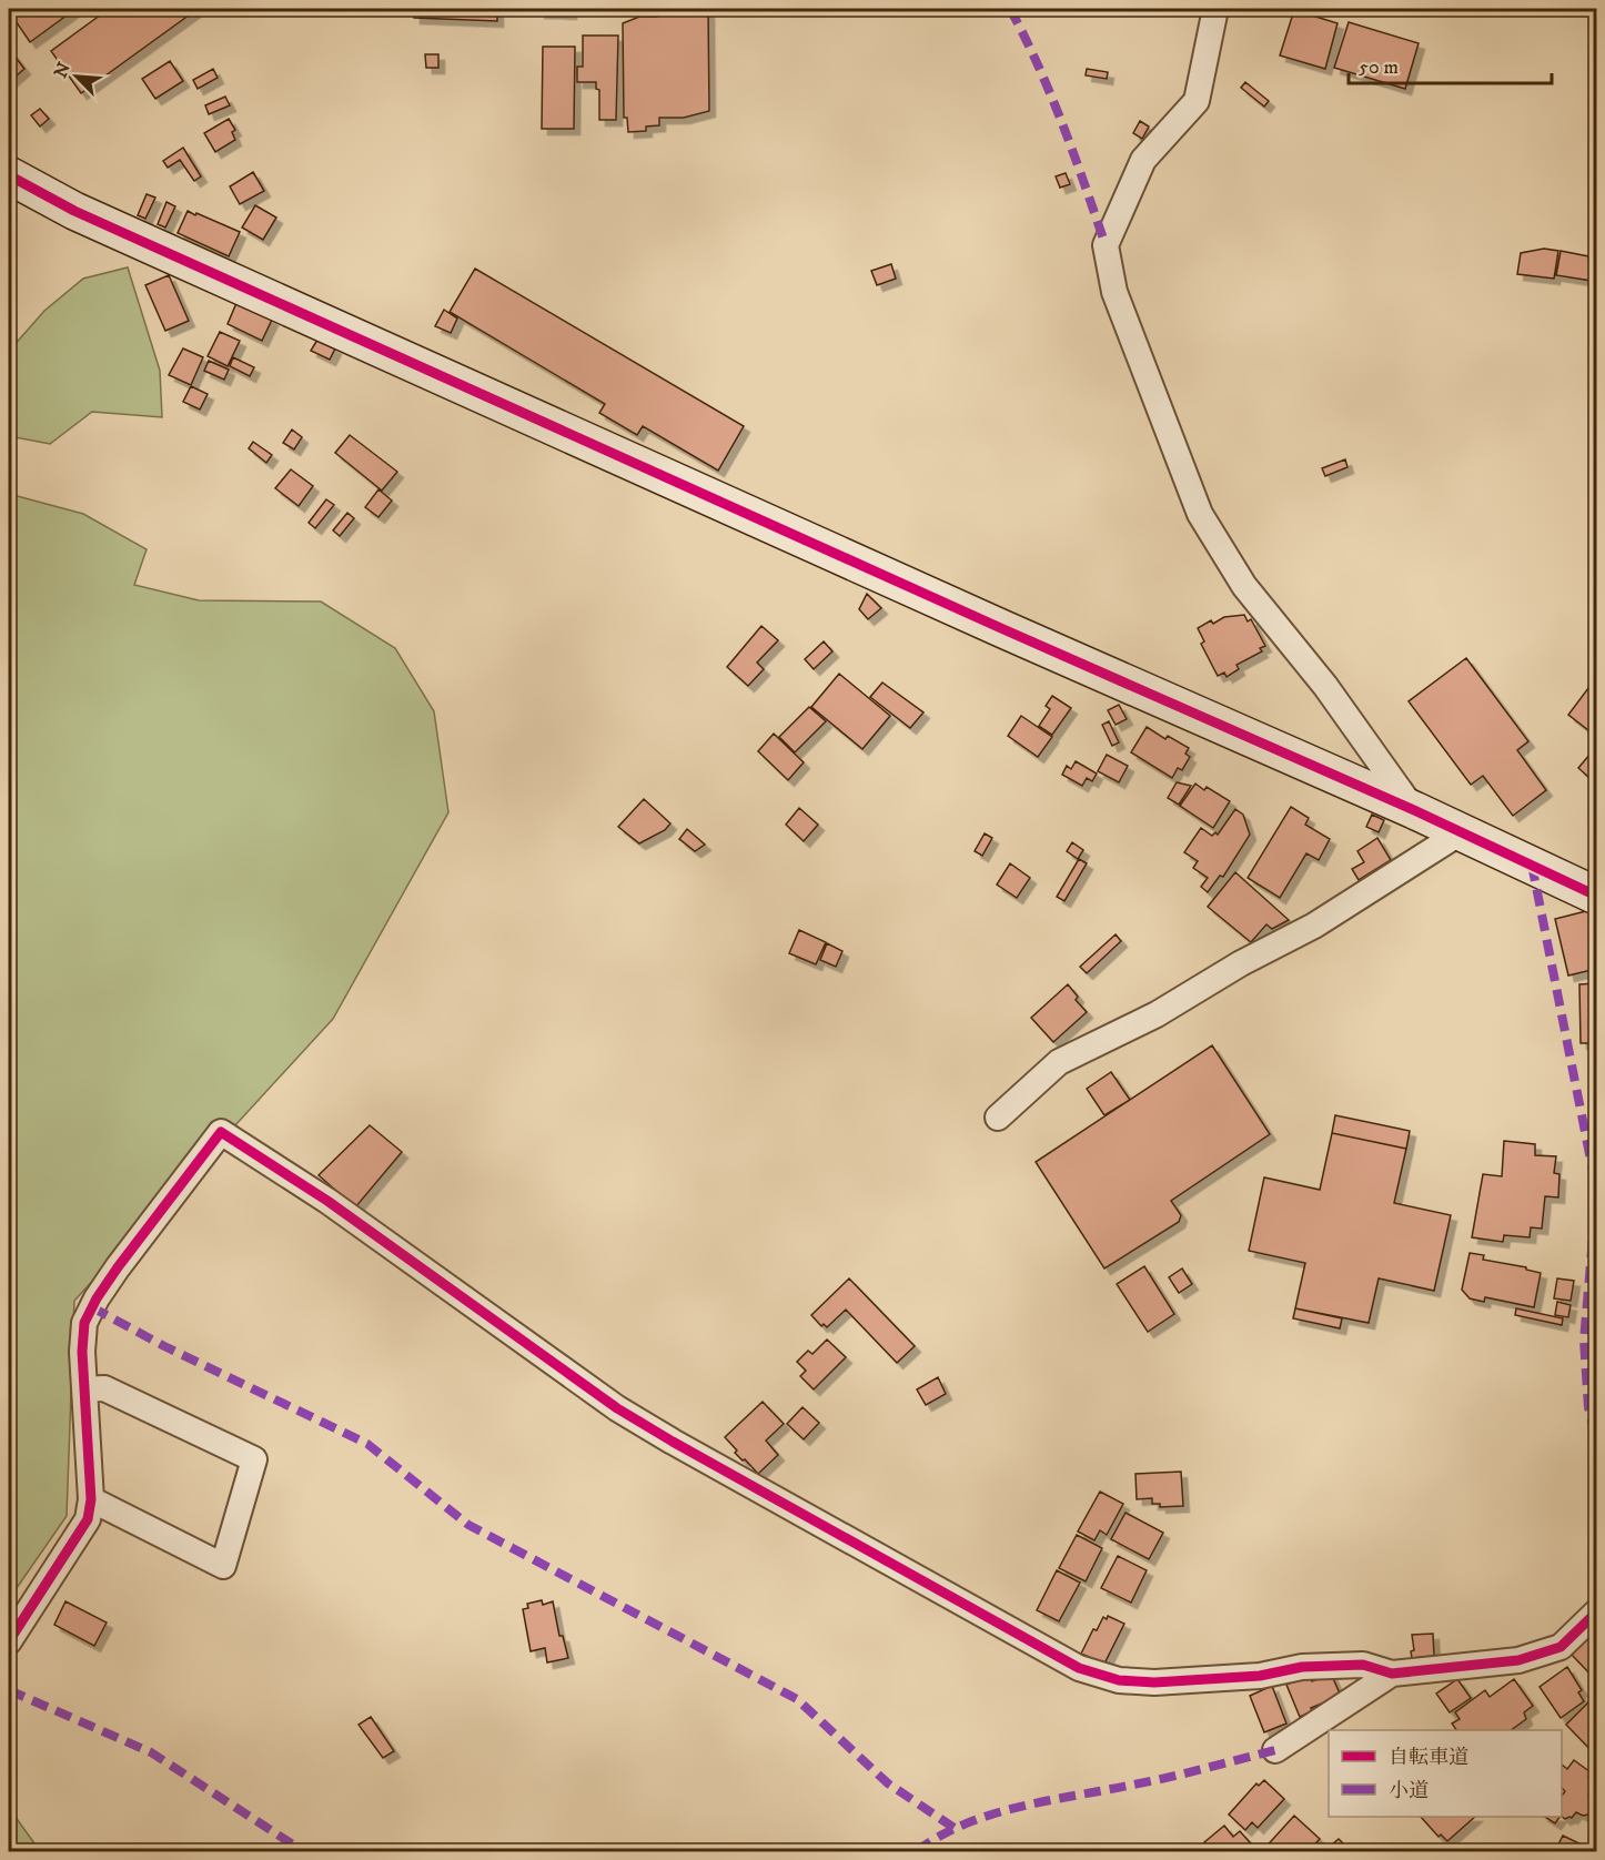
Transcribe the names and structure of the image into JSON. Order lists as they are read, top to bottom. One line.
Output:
{"legend":["自転車道","小道"],"scale_bar":"50 m","north":"top left"}
